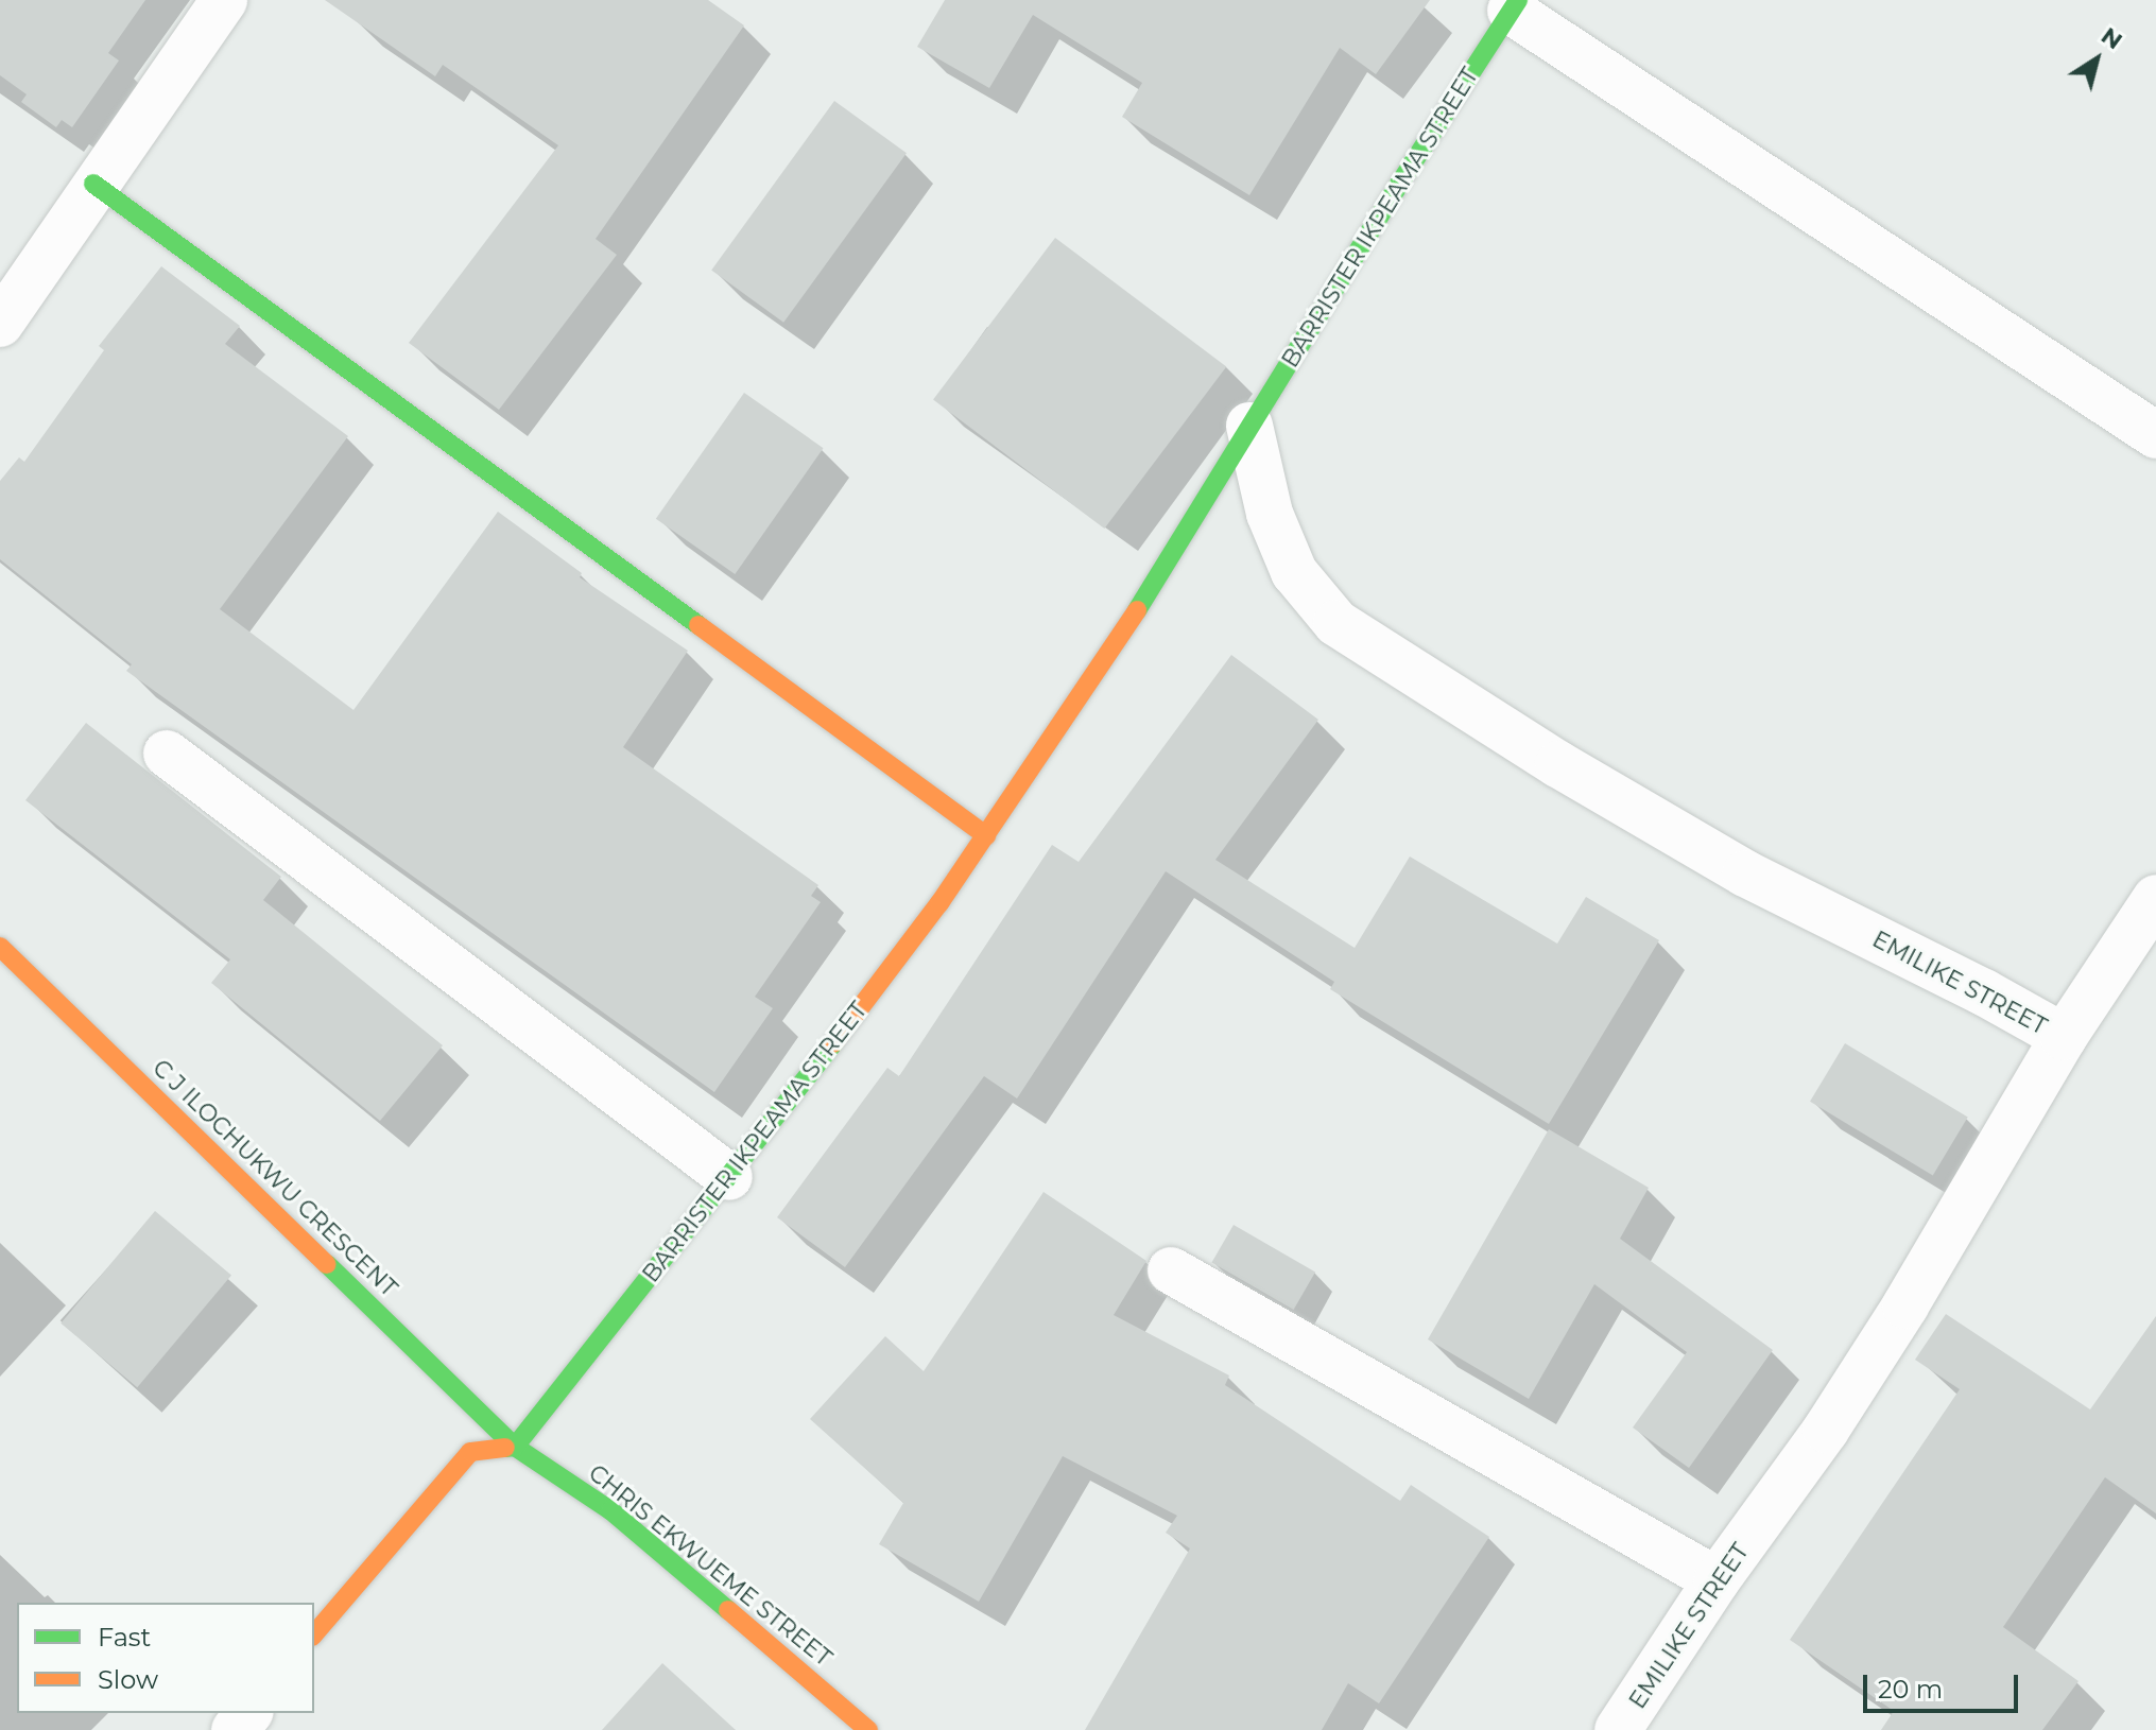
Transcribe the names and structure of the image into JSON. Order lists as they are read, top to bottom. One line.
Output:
{"streets":{"street":["BARRISTER IKPEAMA STREET","EMILIKE STREET","C J ILOCHUKWU CRESCENT","CHRIS EKWUEME STREET"]},"crossings":[["BARRISTER IKPEAMA STREET","EMILIKE STREET"],["BARRISTER IKPEAMA STREET","C J ILOCHUKWU CRESCENT"],["BARRISTER IKPEAMA STREET","CHRIS EKWUEME STREET"],["C J ILOCHUKWU CRESCENT","CHRIS EKWUEME STREET"]],"legend":["Fast","Slow"],"scale_bar":"20 m","north":"top right"}
